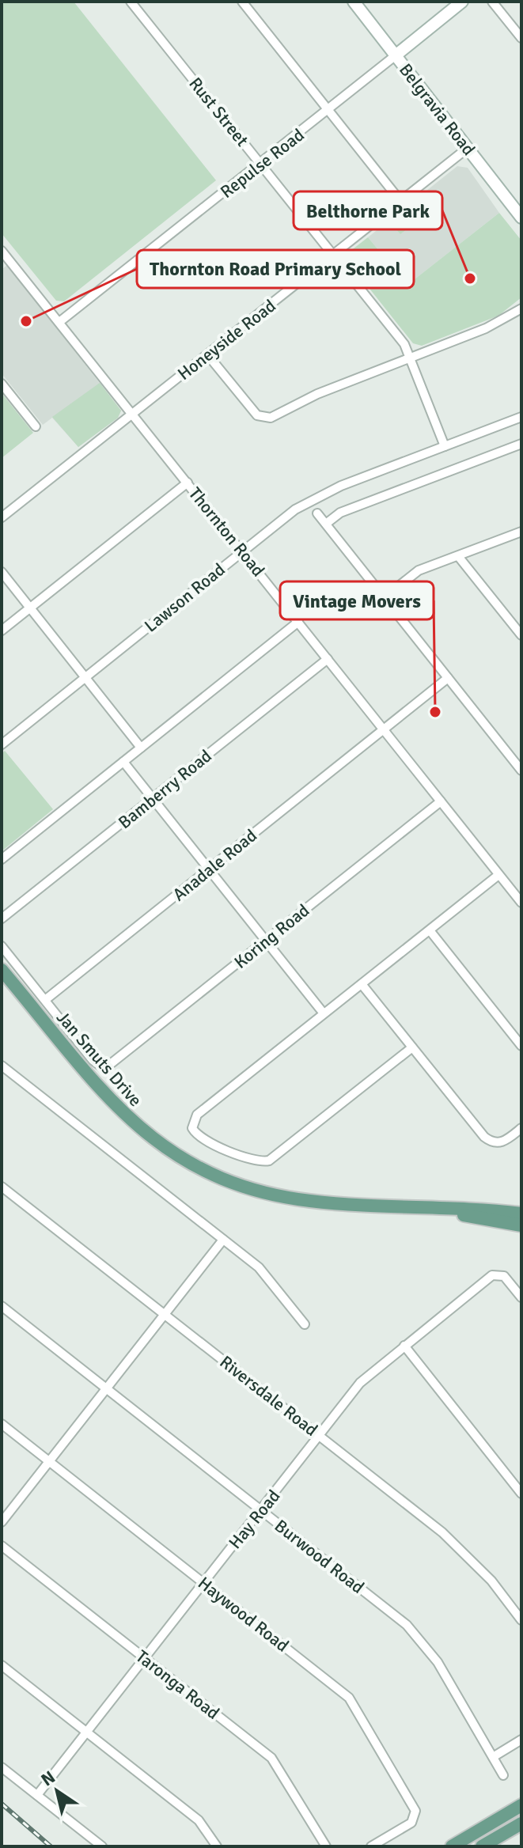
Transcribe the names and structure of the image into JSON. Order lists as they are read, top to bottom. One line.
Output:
{"streets":{"main road":["Jan Smuts Drive"],"street":["Belgravia Road","Rust Street","Repulse Road","Honeyside Road","Thornton Road","Lawson Road","Bamberry Road","Anadale Road","Koring Road","Riversdale Road","Hay Road","Burwood Road","Haywood Road","Taronga Road"]},"crossings":[["Belgravia Road","Repulse Road"],["Belgravia Road","Honeyside Road"],["Rust Street","Repulse Road"],["Rust Street","Honeyside Road"],["Rust Street","Lawson Road"],["Repulse Road","Thornton Road"],["Honeyside Road","Thornton Road"],["Thornton Road","Lawson Road"],["Thornton Road","Bamberry Road"],["Thornton Road","Anadale Road"],["Thornton Road","Koring Road"],["Anadale Road","Koring Road"],["Riversdale Road","Hay Road"],["Hay Road","Burwood Road"],["Hay Road","Haywood Road"],["Hay Road","Taronga Road"]],"places":["Belthorne Park","Thornton Road Primary School","Vintage Movers"],"north":"top left"}
